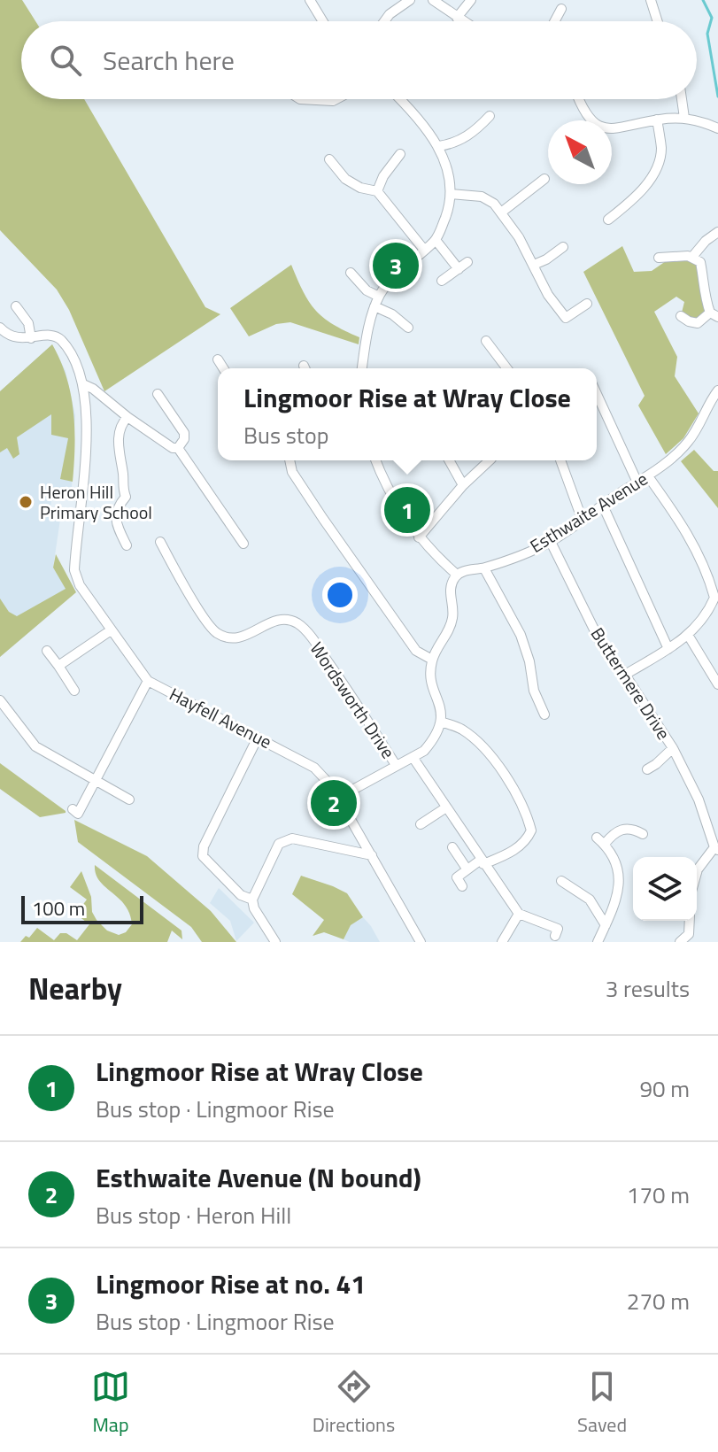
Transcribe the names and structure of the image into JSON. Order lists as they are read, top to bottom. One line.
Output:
{"streets":{"street":["Esthwaite Avenue","Buttermere Drive","Wordsworth Drive","Hayfell Avenue"]},"crossings":[["Esthwaite Avenue","Buttermere Drive"]],"places":["Heron Hill Primary School"],"scale_bar":"100 m","north":"top left","page":{"search":"Search here","pins":["3","1","2"],"popup":["Lingmoor Rise at Wray Close","Bus stop"],"scale":"100 m","heading":["Nearby","3 results"],"list":[{"mark":"1","name":"Lingmoor Rise at Wray Close","note":"Bus stop · Lingmoor Rise","value":"90 m"},{"mark":"2","name":"Esthwaite Avenue (N bound)","note":"Bus stop · Heron Hill","value":"170 m"},{"mark":"3","name":"Lingmoor Rise at no. 41","note":"Bus stop · Lingmoor Rise","value":"270 m"}],"nav":["Map","Directions","Saved"]}}
